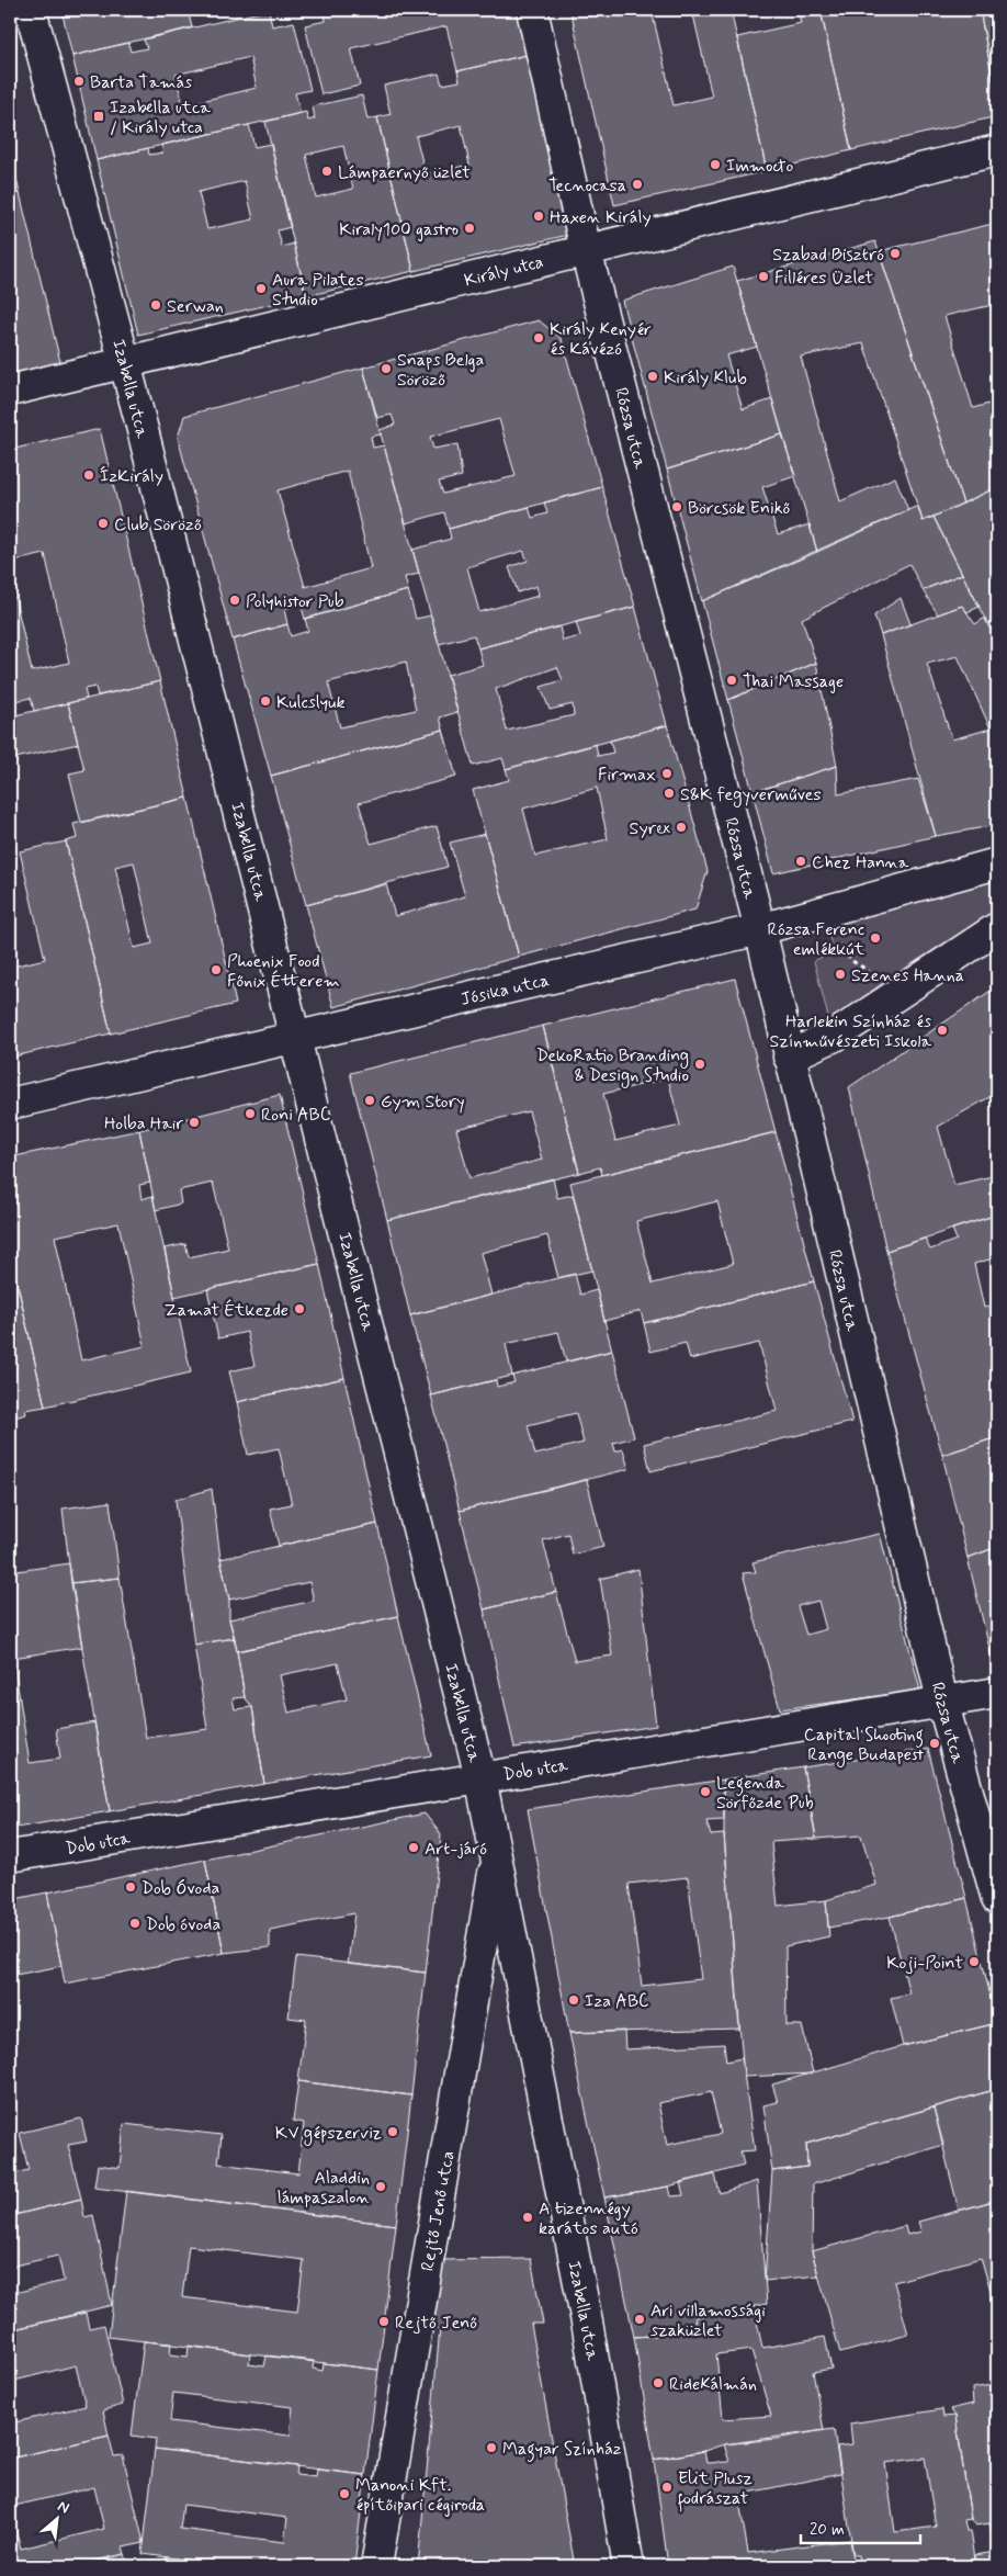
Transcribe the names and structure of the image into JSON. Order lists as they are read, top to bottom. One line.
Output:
{"streets":{"street":["Király utca","Izabella utca","Rózsa utca","Jósika utca","Dob utca","Rejtő Jenő utca"]},"crossings":[["Király utca","Izabella utca"],["Király utca","Rózsa utca"],["Izabella utca","Jósika utca"],["Izabella utca","Dob utca"],["Izabella utca","Rejtő Jenő utca"],["Rózsa utca","Jósika utca"],["Rózsa utca","Dob utca"]],"places":{"other":["Barta Tamás","Immocto","Lámpaernyő üzlet","Tecnocasa","Haxen Király","Kiraly100 gastro","Szabad Bisztró","Filléres Üzlet","Aura Pilates Studio","Serwan","Király Kenyér és Kávézó","Snaps Belga Söröző","Király Klub","ÍzKirály","Börcsök Enikő","Club Söröző","Polyhistor Pub","Thai Massage","Kulcslyuk","Firmax","S&K fegyverműves","Syrex","Chez Hanna","Rózsa Ferenc emlékkút","Phoenix Food Főnix Étterem","Szenes Hanna","Harlekin Színház és Színművészeti Iskola","DekoRatio Branding & Design Studio","Gym Story","Roni ABC","Holba Hair","Zamat Étkezde","Capital Shooting Range Budapest","Legenda Sörfőzde Pub","Art-járó","Dob Óvoda","Dob óvoda","Koji-Point","Iza ABC","KV gépszerviz","Aladdin lámpaszalon","A tizennégy karátos autó","Ari villamossági szaküzlet","Rejtő Jenő","RideKálmán","Magyar Színház","Elit Plusz fodrászat","Manoni Kft. építőipari cégiroda"],"transit":["Izabella utca / Király utca"]},"scale_bar":"20 m","north":"top right"}
